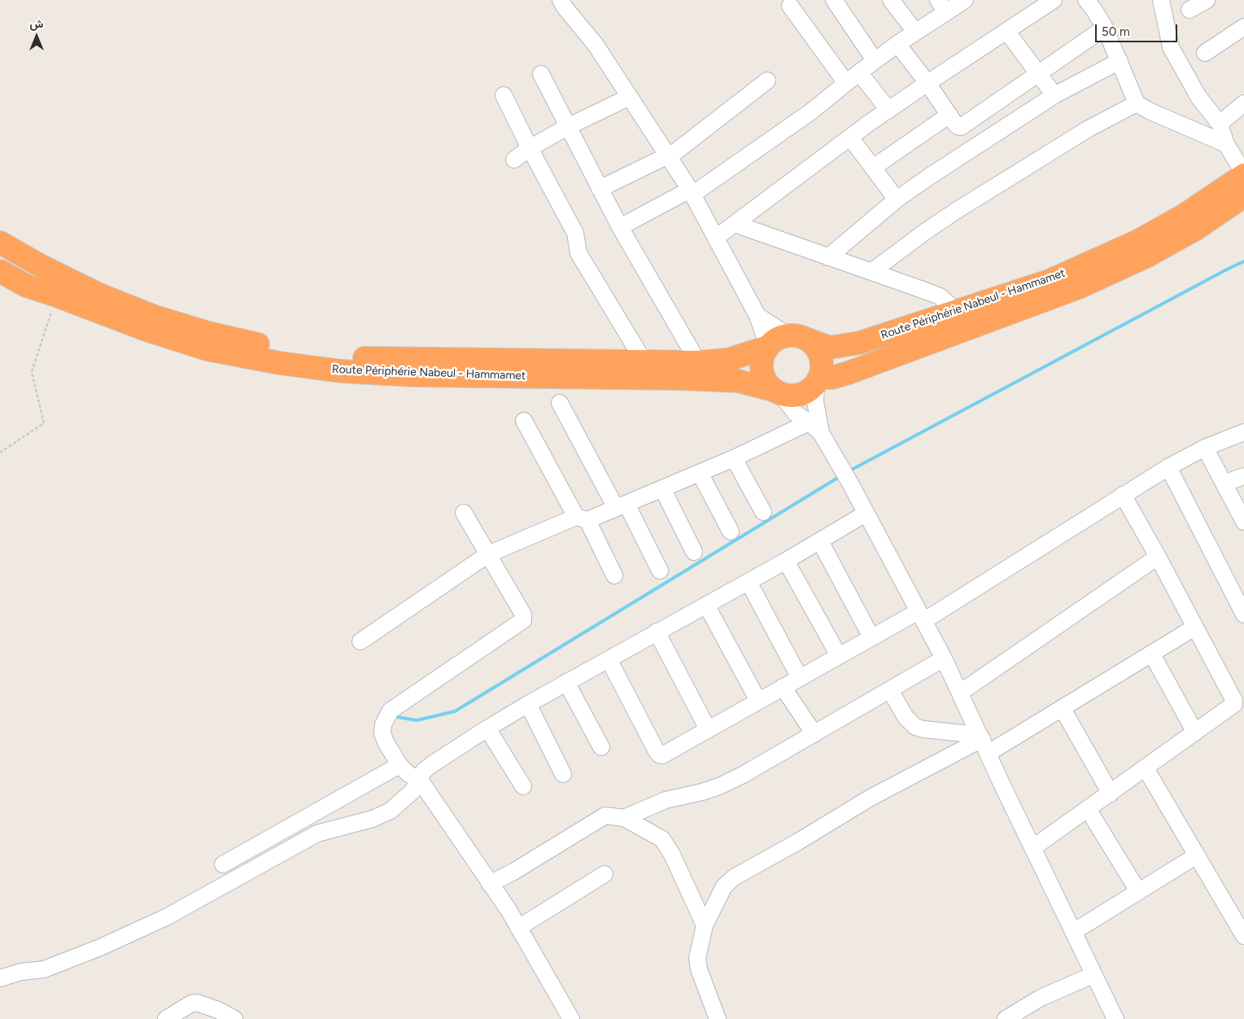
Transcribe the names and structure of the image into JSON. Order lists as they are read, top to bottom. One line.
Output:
{"streets":{"highway":["Route Périphérie Nabeul - Hammamet"]},"scale_bar":"50 m","north":"top"}
